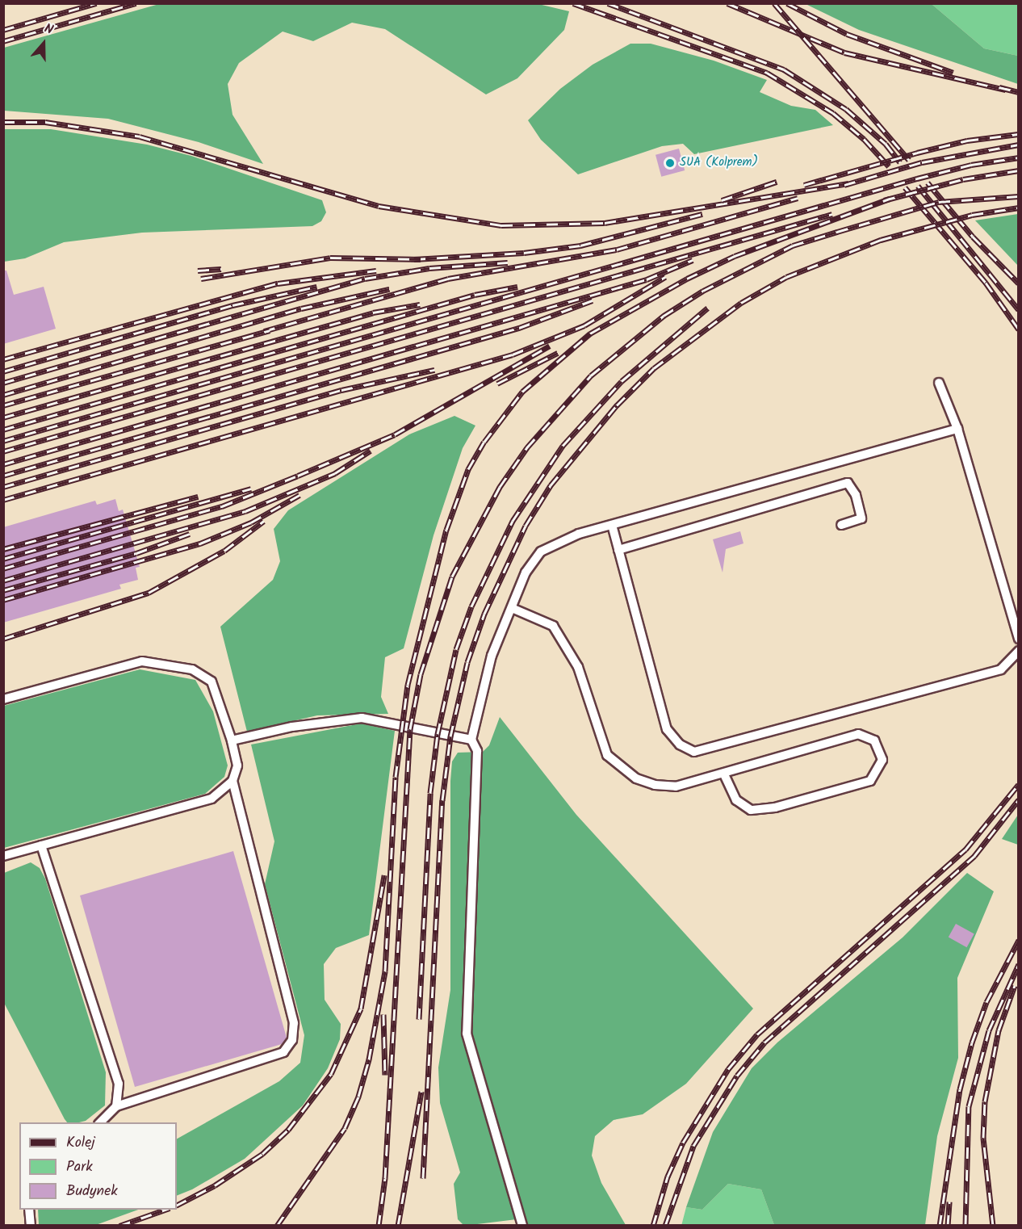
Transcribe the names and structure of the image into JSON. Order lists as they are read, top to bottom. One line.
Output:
{"places":["SUA (Kolprem)"],"legend":["Kolej","Park","Budynek"],"north":"top"}
